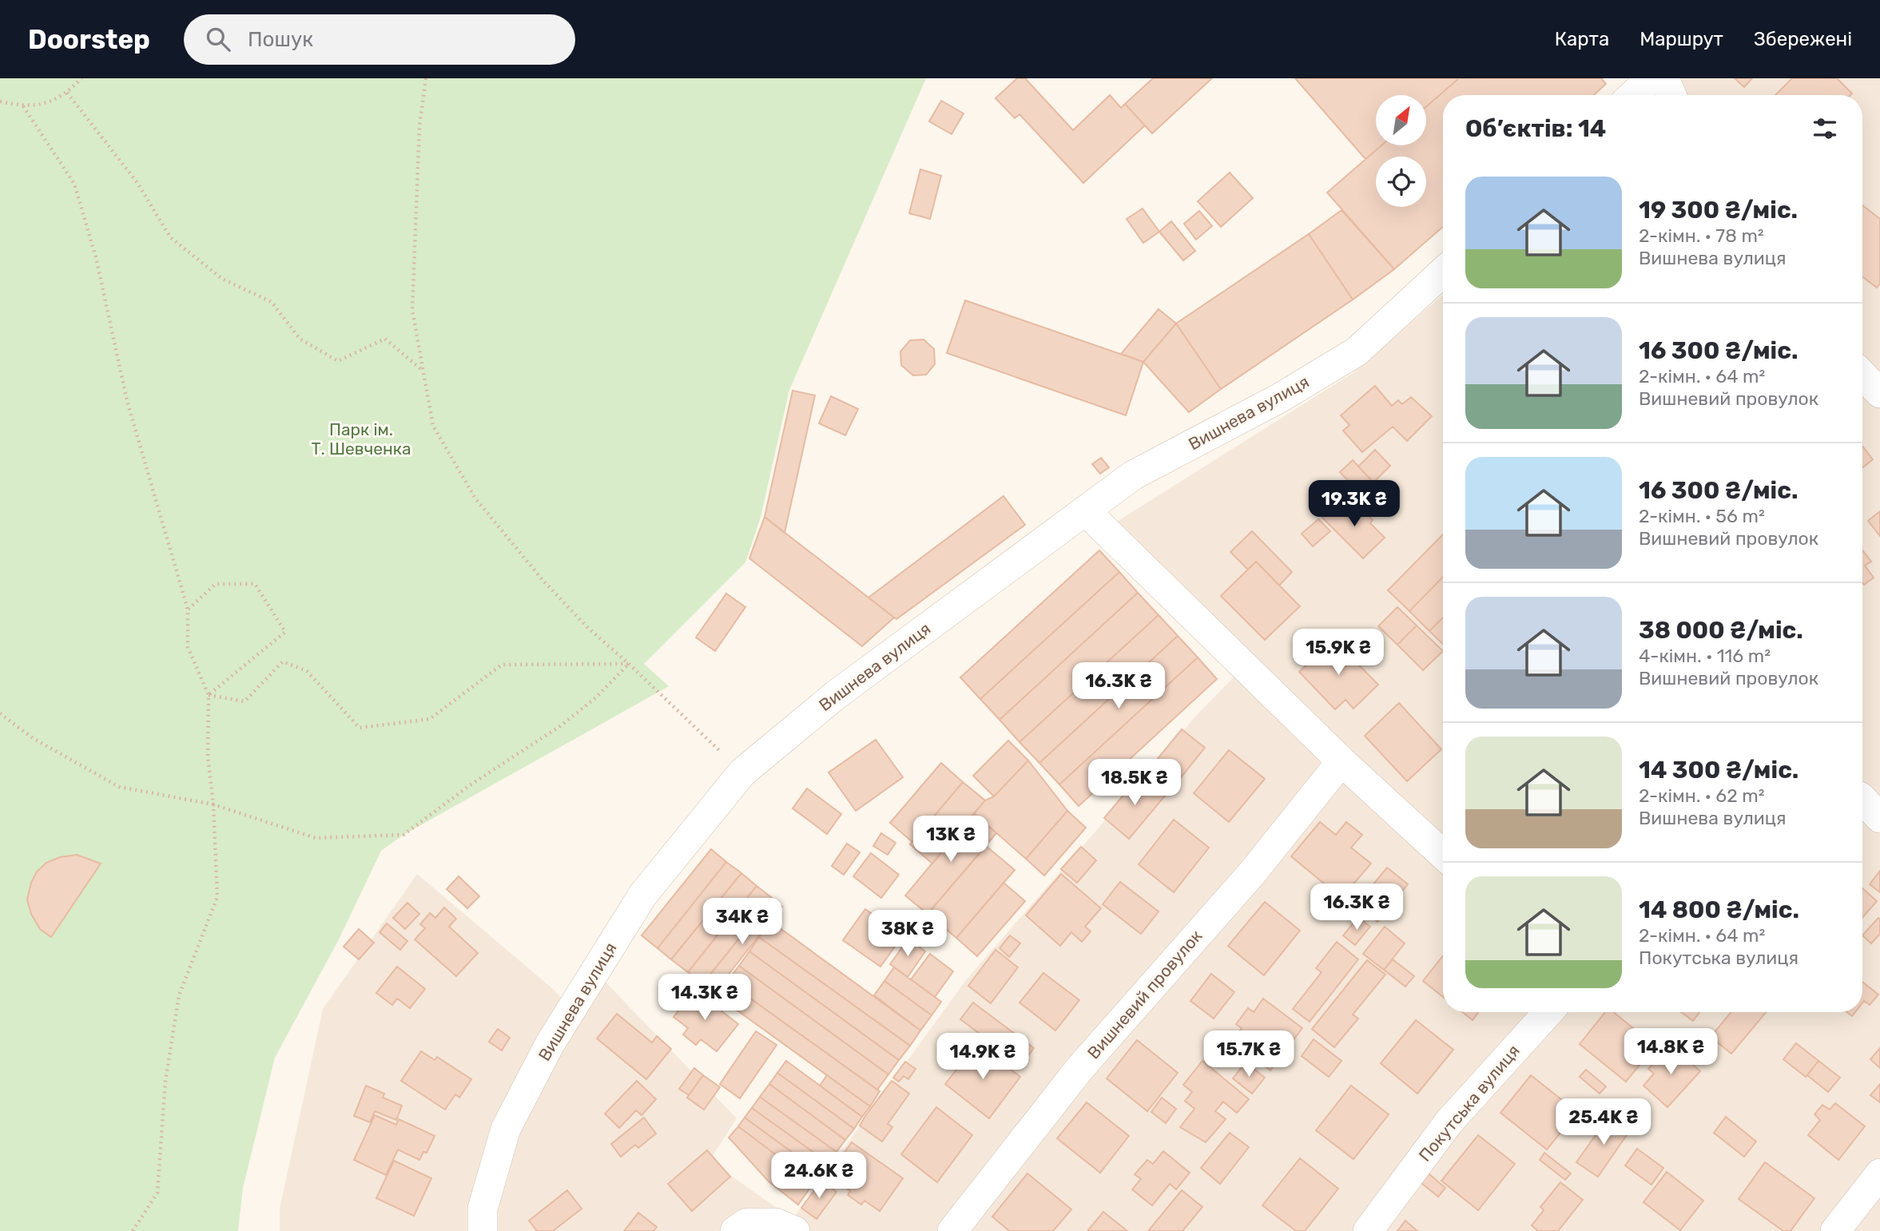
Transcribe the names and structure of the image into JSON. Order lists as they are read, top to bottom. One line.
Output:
{"streets":{"street":["Вишнева вулиця","Вишневий провулок","Покутська вулиця"]},"parks":["Парк ім. Т. Шевченка"],"north":"top right","page":{"header":"Doorstep","search":"Пошук","nav":["Карта","Маршрут","Збережені"],"heading":"Об’єктів: 14","list":[{"name":"19 300 ₴/міс.","note":"2-кімн. · 78 m² · Вишнева вулиця"},{"name":"16 300 ₴/міс.","note":"2-кімн. · 64 m² · Вишневий провулок"},{"name":"16 300 ₴/міс.","note":"2-кімн. · 56 m² · Вишневий провулок"},{"name":"38 000 ₴/міс.","note":"4-кімн. · 116 m² · Вишневий провулок"},{"name":"14 300 ₴/міс.","note":"2-кімн. · 62 m² · Вишнева вулиця"},{"name":"14 800 ₴/міс.","note":"2-кімн. · 64 m² · Покутська вулиця"}],"price":["19.3K ₴","15.9K ₴","16.3K ₴","18.5K ₴","13K ₴","16.3K ₴","34K ₴","38K ₴","14.3K ₴","14.8K ₴","15.7K ₴","14.9K ₴","25.4K ₴","24.6K ₴"]}}
